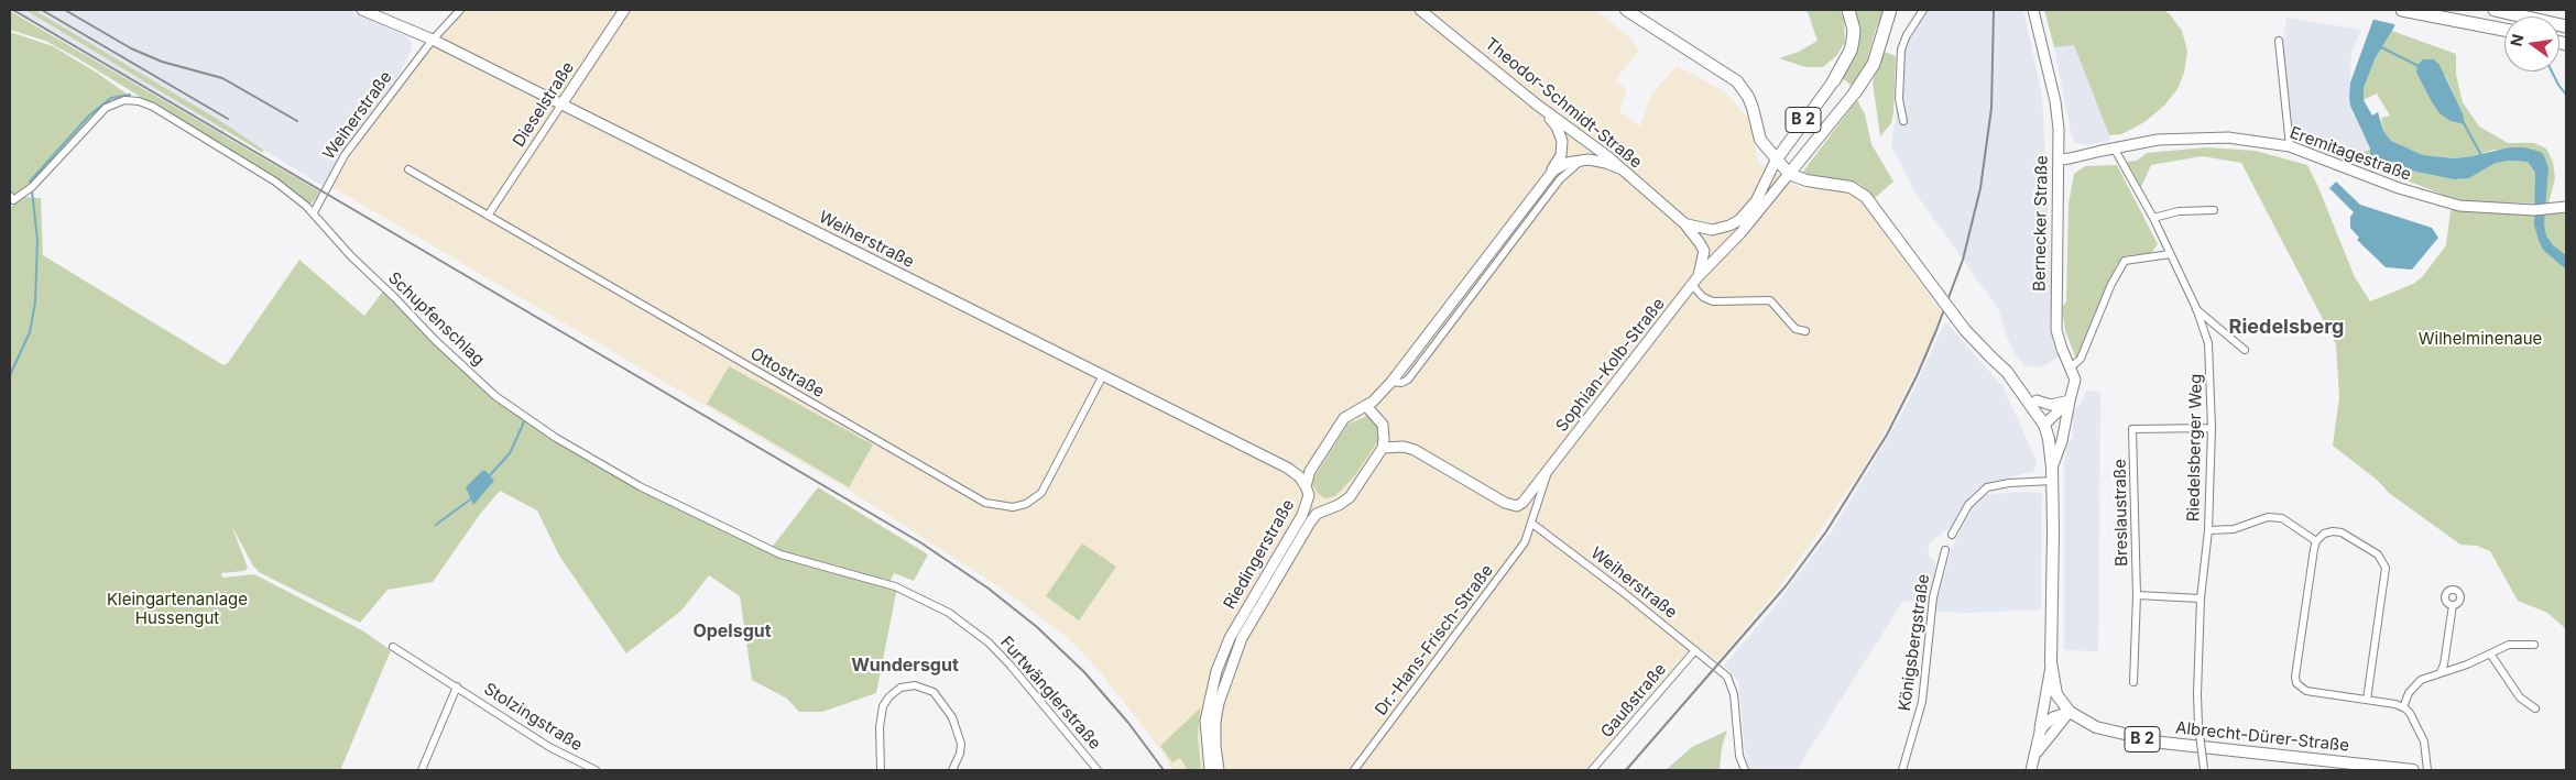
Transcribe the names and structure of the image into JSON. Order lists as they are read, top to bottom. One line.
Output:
{"streets":{"main road":["B 2","Albrecht-Dürer-Straße"],"street":["Theodor-Schmidt-Straße","Dieselstraße","Weiherstraße","Eremitagestraße","Bernecker Straße","Schupfenschlag","Sophian-Kolb-Straße","Ottostraße","Riedelsberger Weg","Breslaustraße","Riedingerstraße","Dr.-Hans-Frisch-Straße","Königsbergstraße","Furtwänglerstraße","Gaußstraße","Stolzingstraße"]},"crossings":[["Theodor-Schmidt-Straße","Sophian-Kolb-Straße"],["Dieselstraße","Weiherstraße"],["Dieselstraße","Ottostraße"],["Weiherstraße","Schupfenschlag"],["Weiherstraße","Ottostraße"],["Weiherstraße","Dr.-Hans-Frisch-Straße"],["Weiherstraße","Gaußstraße"],["B 2","Bernecker Straße"],["B 2","Sophian-Kolb-Straße"],["B 2","Albrecht-Dürer-Straße"],["Eremitagestraße","Bernecker Straße"],["Eremitagestraße","Riedelsberger Weg"],["Schupfenschlag","Furtwänglerstraße"],["Riedelsberger Weg","Breslaustraße"]],"districts":["Riedelsberg","Opelsgut","Wundersgut"],"parks":["Wilhelminenaue","Kleingartenanlage Hussengut"],"north":"left"}
